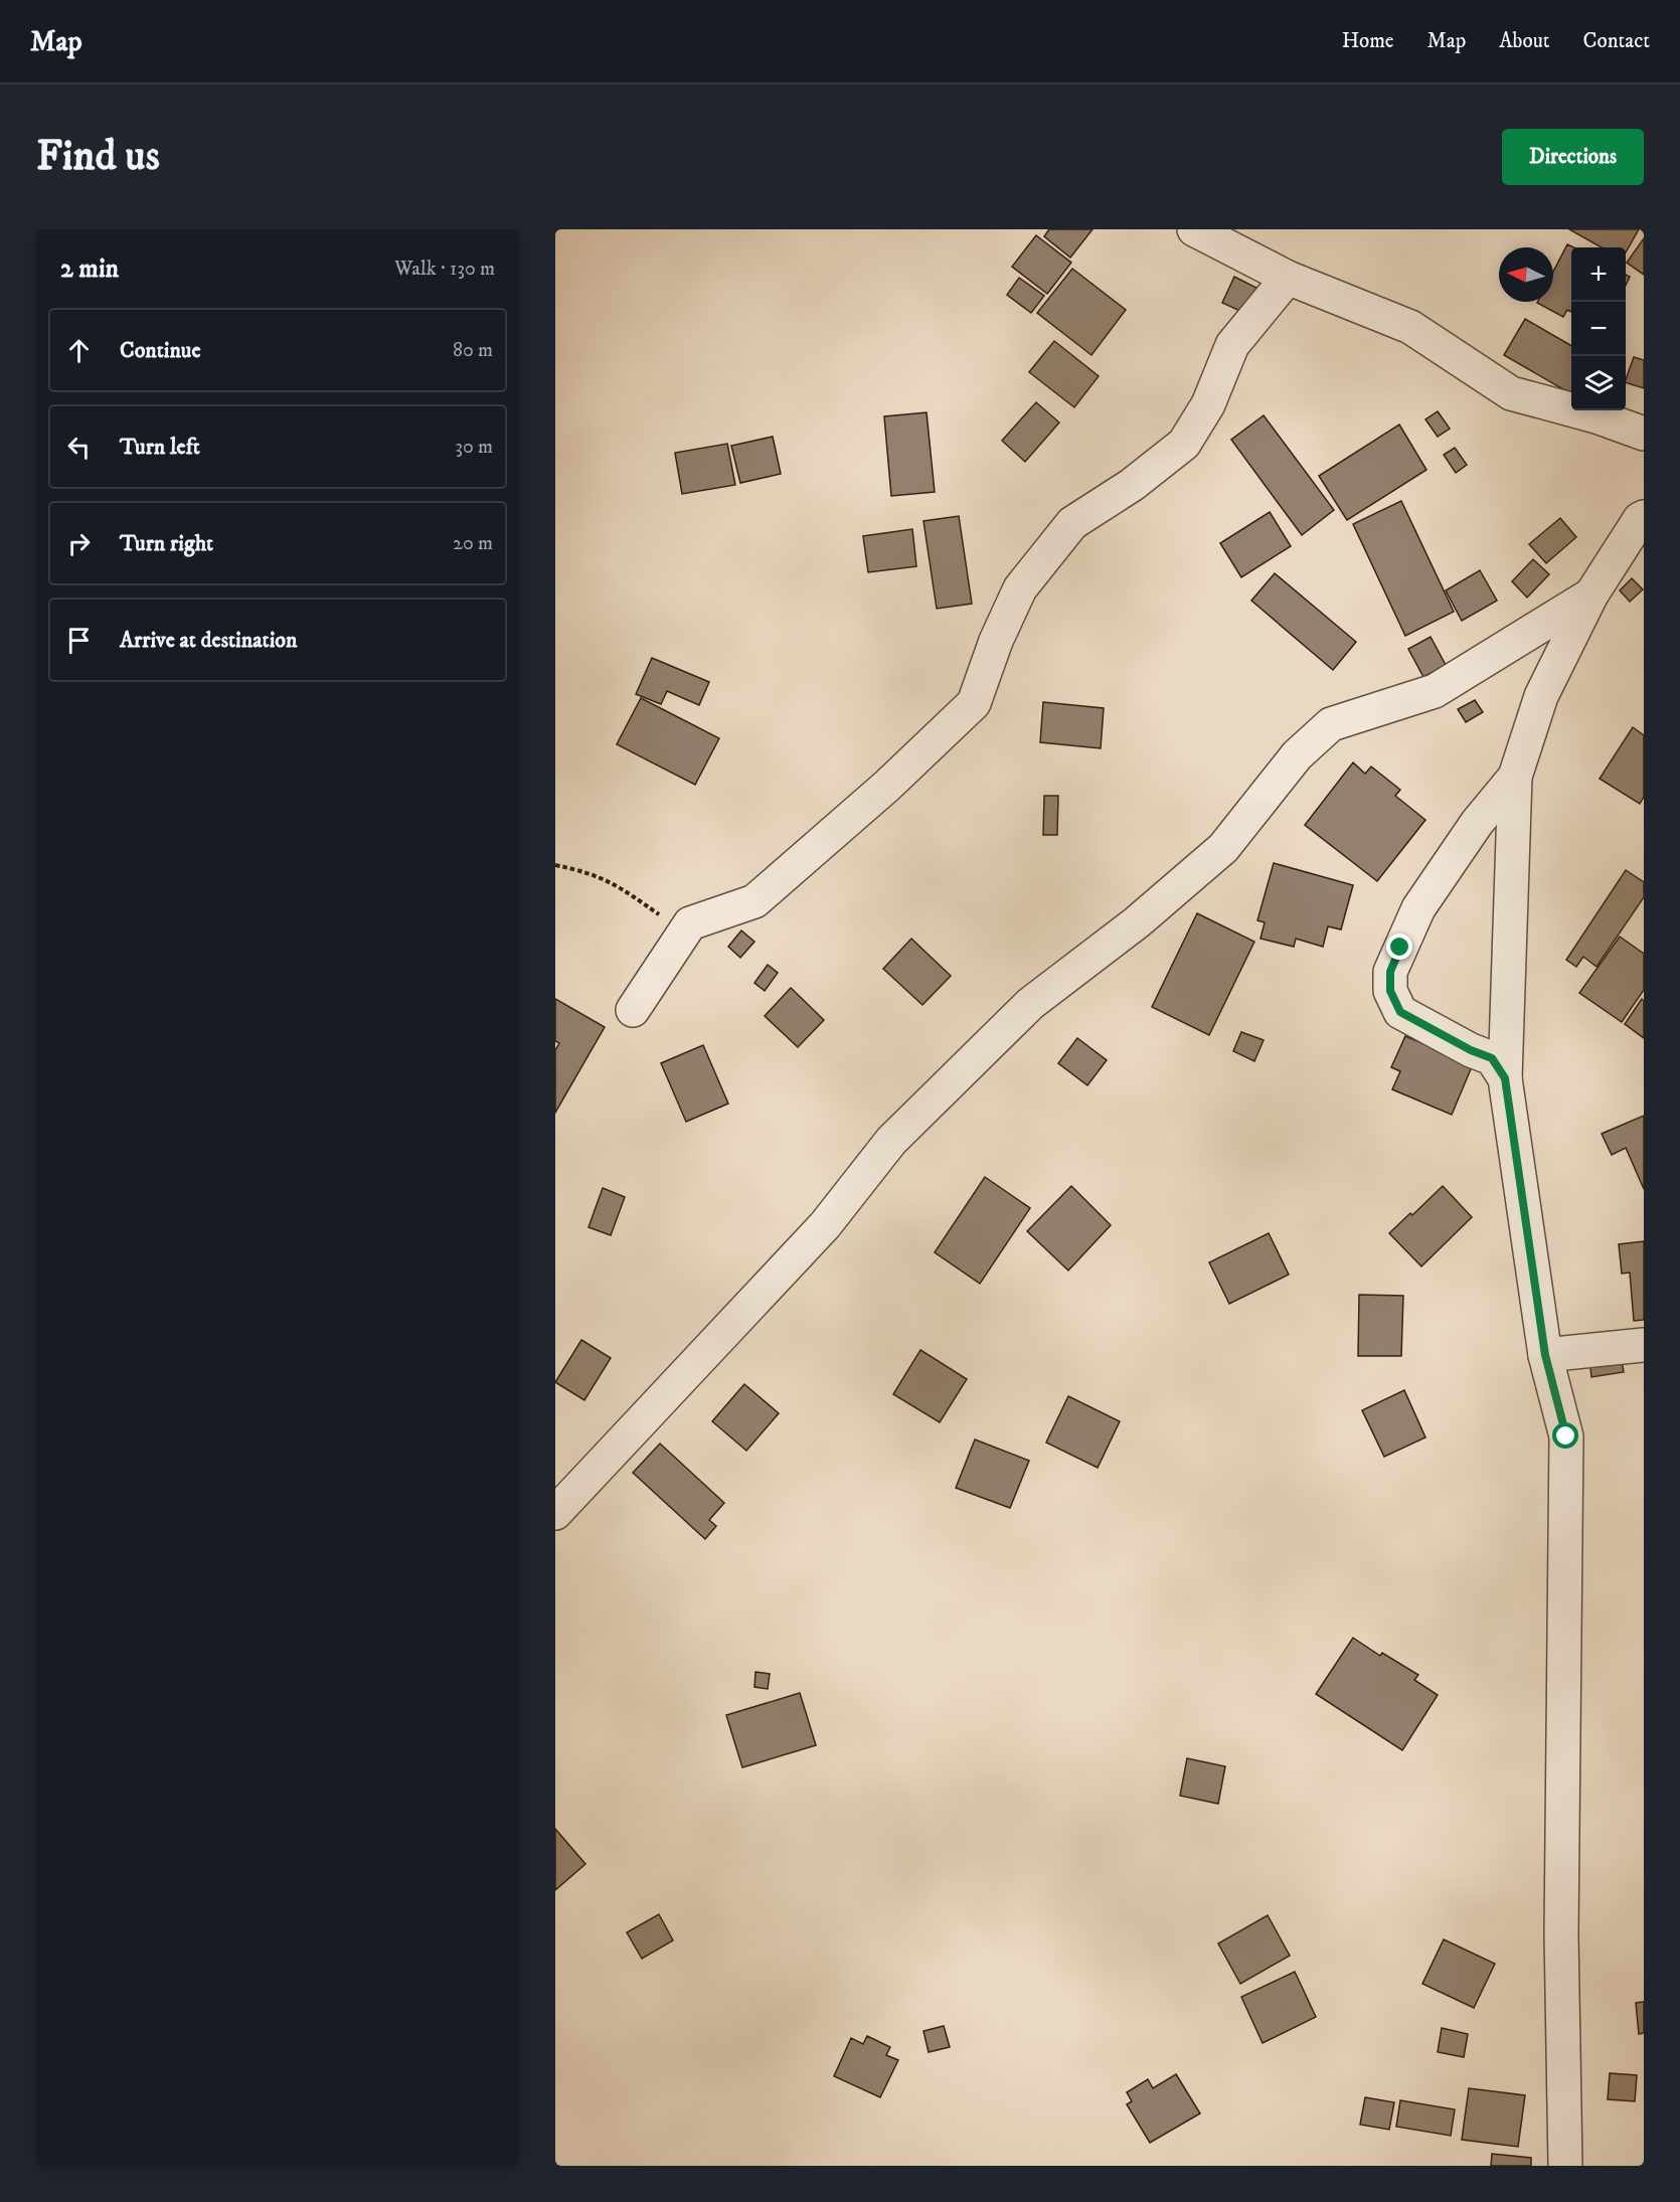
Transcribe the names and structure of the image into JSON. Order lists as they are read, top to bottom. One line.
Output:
{"north":"left","page":{"header":"Map","nav":["Home","Map","About","Contact"],"buttons":"Directions","title":"Find us","heading":["2 min","Walk · 130 m"],"map_buttons":["+","−"],"list":[["Continue","80 m"],["Turn left","30 m"],["Turn right","20 m"],"Arrive at destination"]}}
